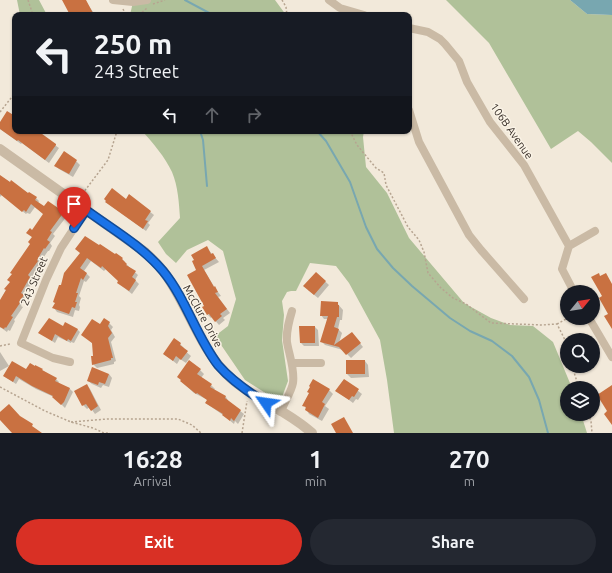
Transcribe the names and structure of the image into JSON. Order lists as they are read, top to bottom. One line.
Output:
{"streets":{"street":["106B Avenue","243 Street","McClure Drive"]},"crossings":[["243 Street","McClure Drive"]],"north":"top right","page":{"turn":["250 m","243 Street"],"eta":["16:28","Arrival","1","min","270","m"],"buttons":["Exit","Share"]}}
